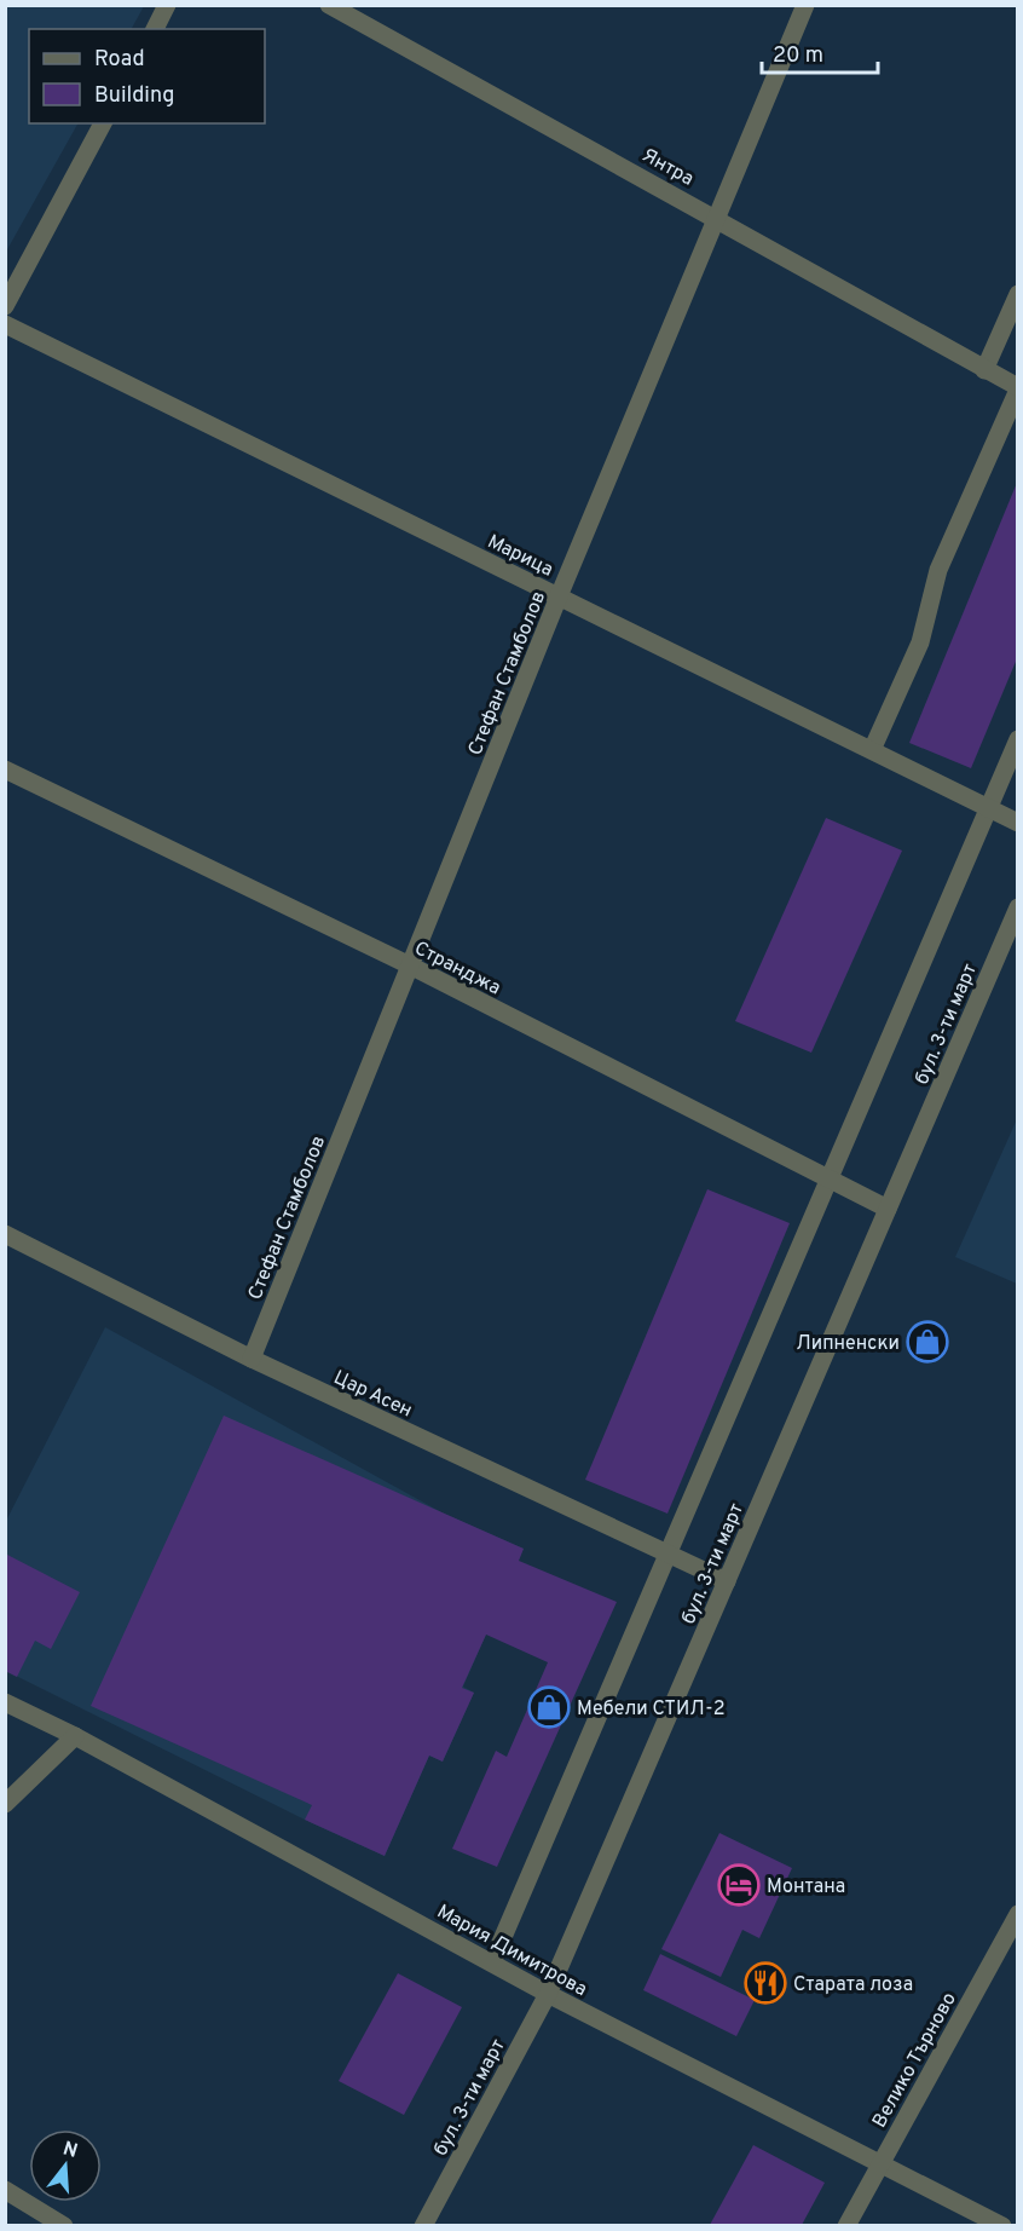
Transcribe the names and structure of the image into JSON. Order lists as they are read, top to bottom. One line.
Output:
{"streets":{"street":["Янтра","Марица","Стефан Стамболов","Странджа","бул. 3-ти март","Цар Асен","Мария Димитрова","Велико Търново"]},"crossings":[["Янтра","Стефан Стамболов"],["Марица","Стефан Стамболов"],["Стефан Стамболов","Странджа"],["Стефан Стамболов","Цар Асен"],["Странджа","бул. 3-ти март"],["бул. 3-ти март","Цар Асен"],["бул. 3-ти март","Мария Димитрова"],["Мария Димитрова","Велико Търново"]],"places":{"shop":["Липненски","Мебели СТИЛ-2"],"hotel":["Монтана"],"restaurant":["Старата лоза"]},"legend":["Road","Building"],"scale_bar":"20 m","north":"top"}
